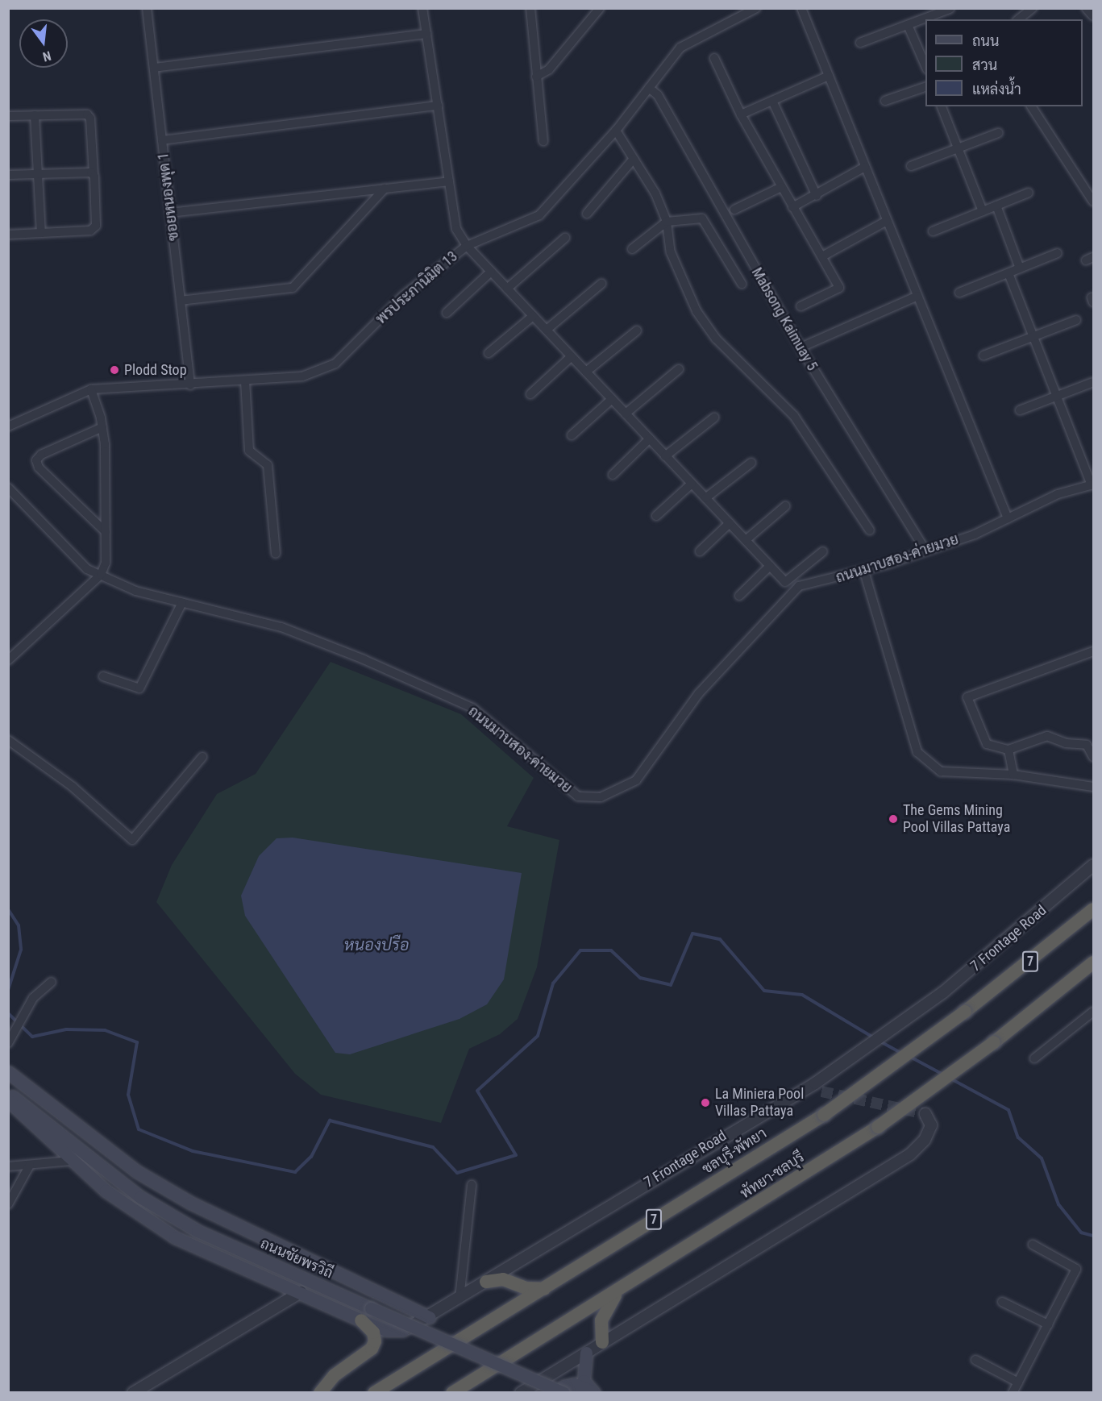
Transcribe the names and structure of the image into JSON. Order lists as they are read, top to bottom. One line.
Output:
{"streets":{"highway":["7","ชลบุรี-พัทยา","พัทยา-ชลบุรี"],"main road":["ถนนชัยพรวิถี"],"street":["ซอยหนองพุด 1","พรประภานิมิต 13","Mabsong Kaimuay 5","ถนนมาบสอง-ค่ายมวย","7 Frontage Road"]},"crossings":[["ซอยหนองพุด 1","พรประภานิมิต 13"],["พรประภานิมิต 13","Mabsong Kaimuay 5"],["Mabsong Kaimuay 5","ถนนมาบสอง-ค่ายมวย"],["7 Frontage Road","ถนนชัยพรวิถี"]],"water":["หนองปรือ"],"places":["Plodd Stop","The Gems Mining Pool Villas Pattaya","La Miniera Pool Villas Pattaya"],"legend":["ถนน","สวน","แหล่งน้ำ"],"north":"bottom"}
